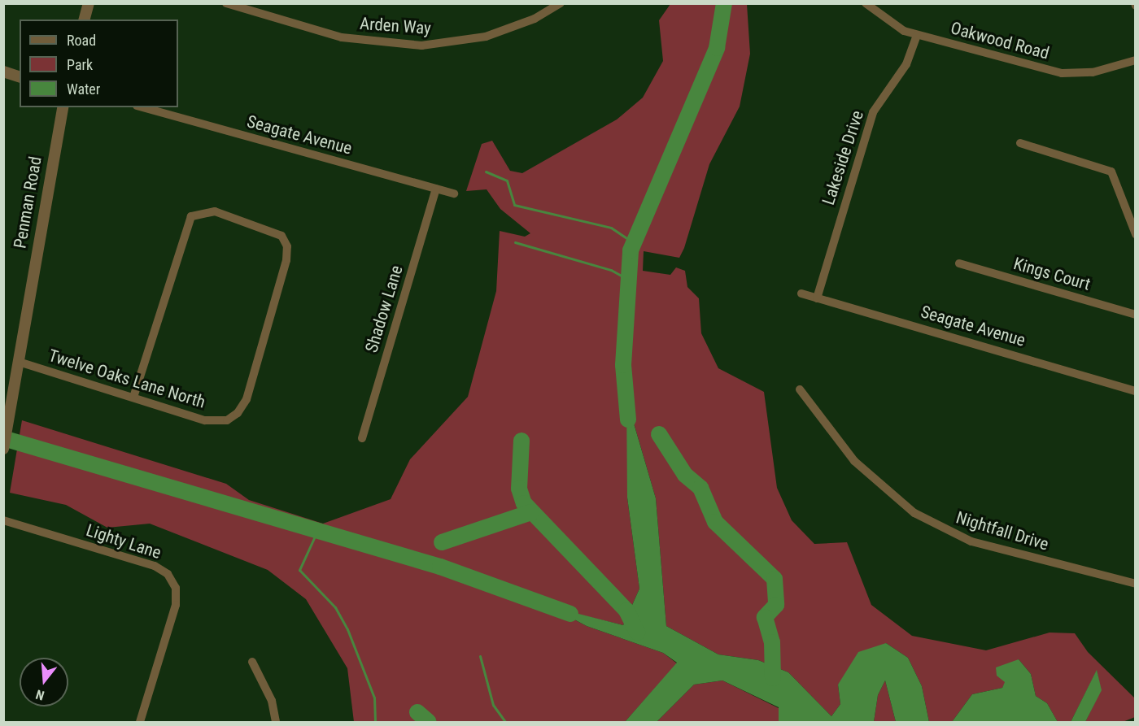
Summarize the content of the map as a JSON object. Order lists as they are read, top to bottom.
{
  "streets": {
    "street": [
      "Arden Way",
      "Oakwood Road",
      "Seagate Avenue",
      "Lakeside Drive",
      "Penman Road",
      "Kings Court",
      "Shadow Lane",
      "Twelve Oaks Lane North",
      "Nightfall Drive",
      "Lighty Lane"
    ]
  },
  "crossings": [
    ["Oakwood Road", "Lakeside Drive"],
    ["Seagate Avenue", "Lakeside Drive"],
    ["Seagate Avenue", "Shadow Lane"],
    ["Penman Road", "Twelve Oaks Lane North"]
  ],
  "legend": ["Road", "Park", "Water"],
  "north": "bottom"
}
